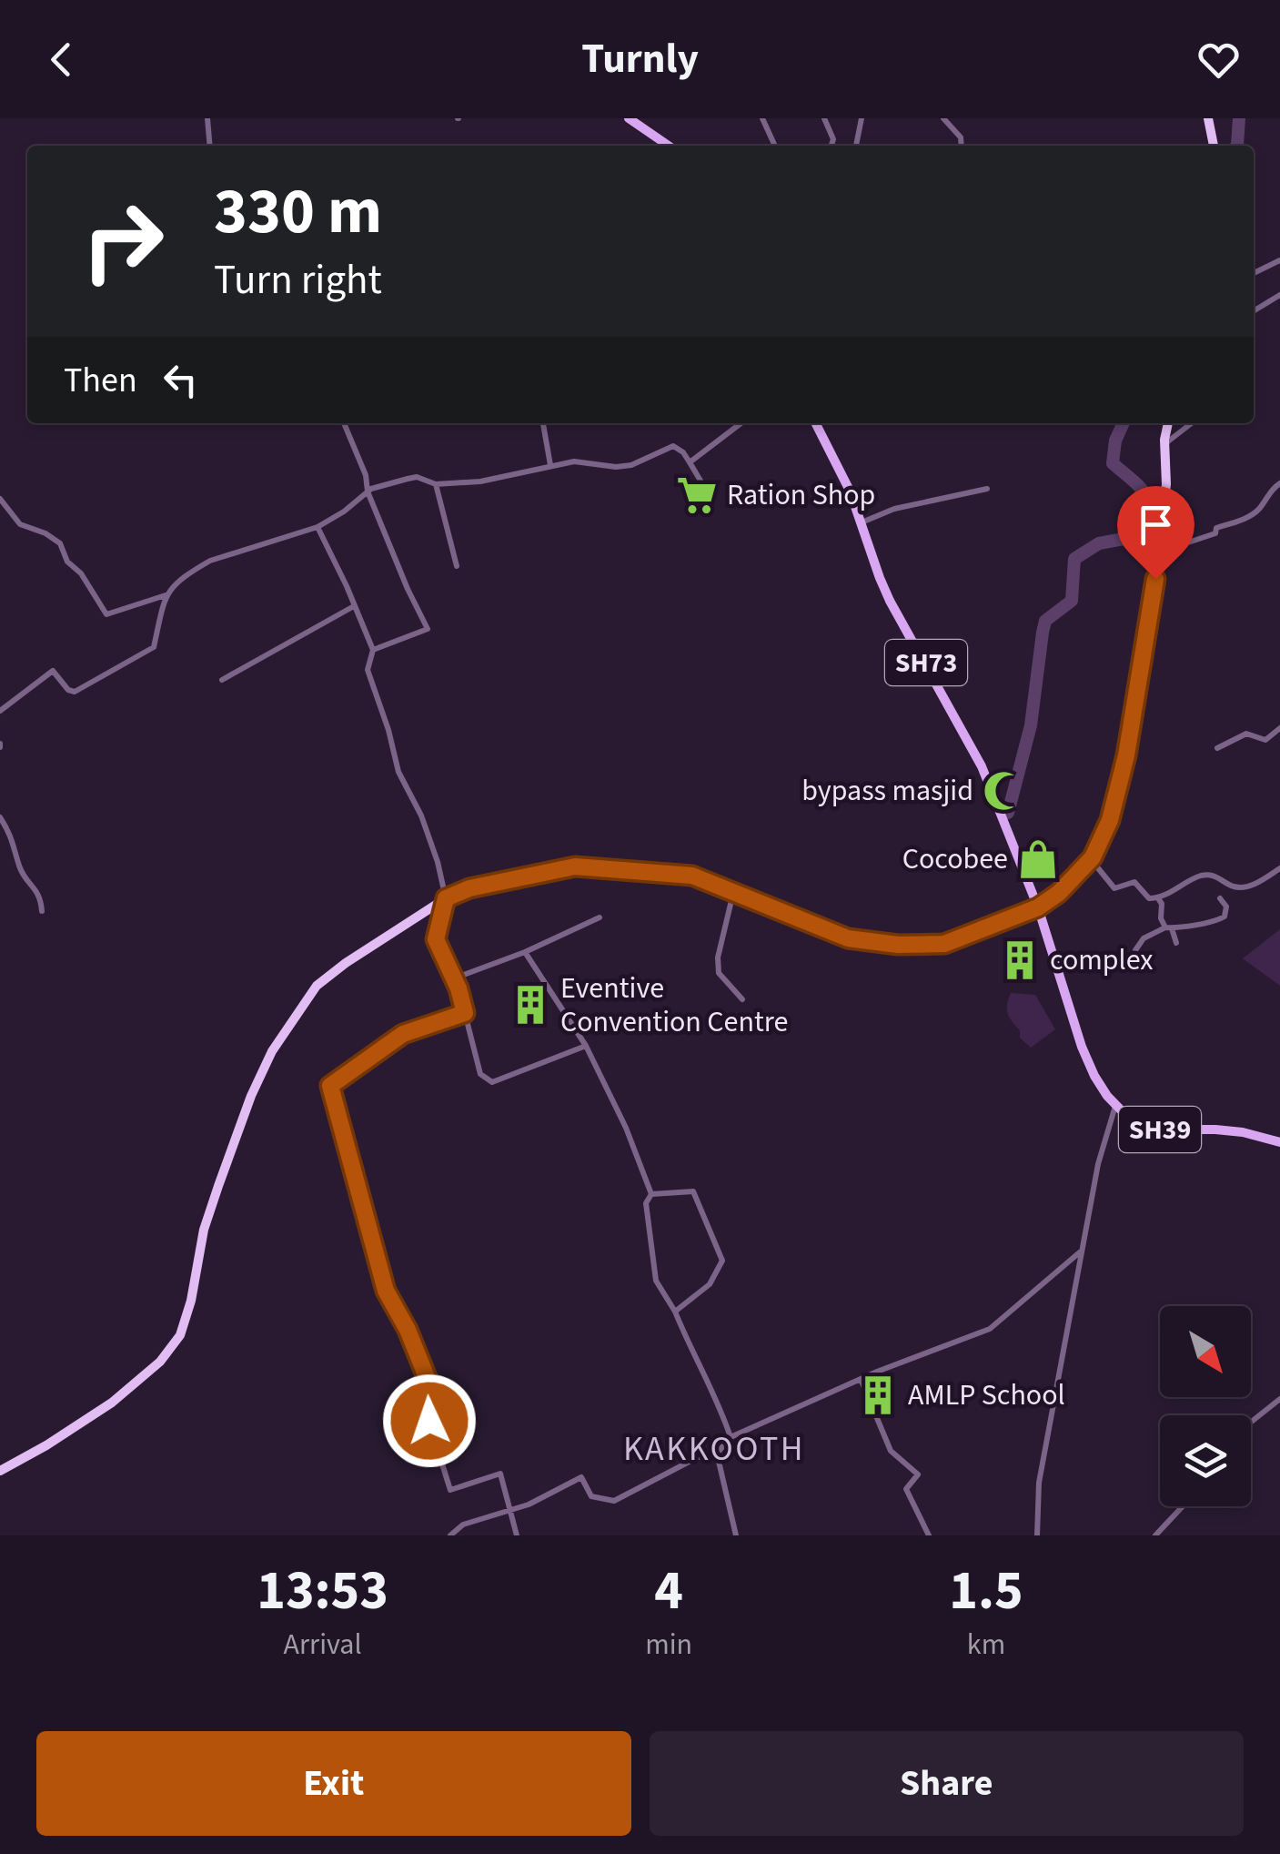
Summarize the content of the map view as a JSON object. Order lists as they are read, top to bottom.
{
  "streets": {
    "main road": ["SH73", "SH39"]
  },
  "crossings": [
    ["SH73", "SH39"]
  ],
  "districts": ["KAKKOOTH"],
  "places": {
    "supermarket": ["Ration Shop"],
    "mosque": ["bypass masjid"],
    "shop": ["Cocobee"],
    "building": ["complex", "Eventive Convention Centre", "AMLP School"]
  },
  "north": "bottom right",
  "page": {
    "header": "Turnly",
    "turn": ["330 m", "Turn right"],
    "then": "Then",
    "eta": [
      "13:53",
      "Arrival",
      "4",
      "min",
      "1.5",
      "km"
    ],
    "buttons": ["Exit", "Share"]
  }
}
